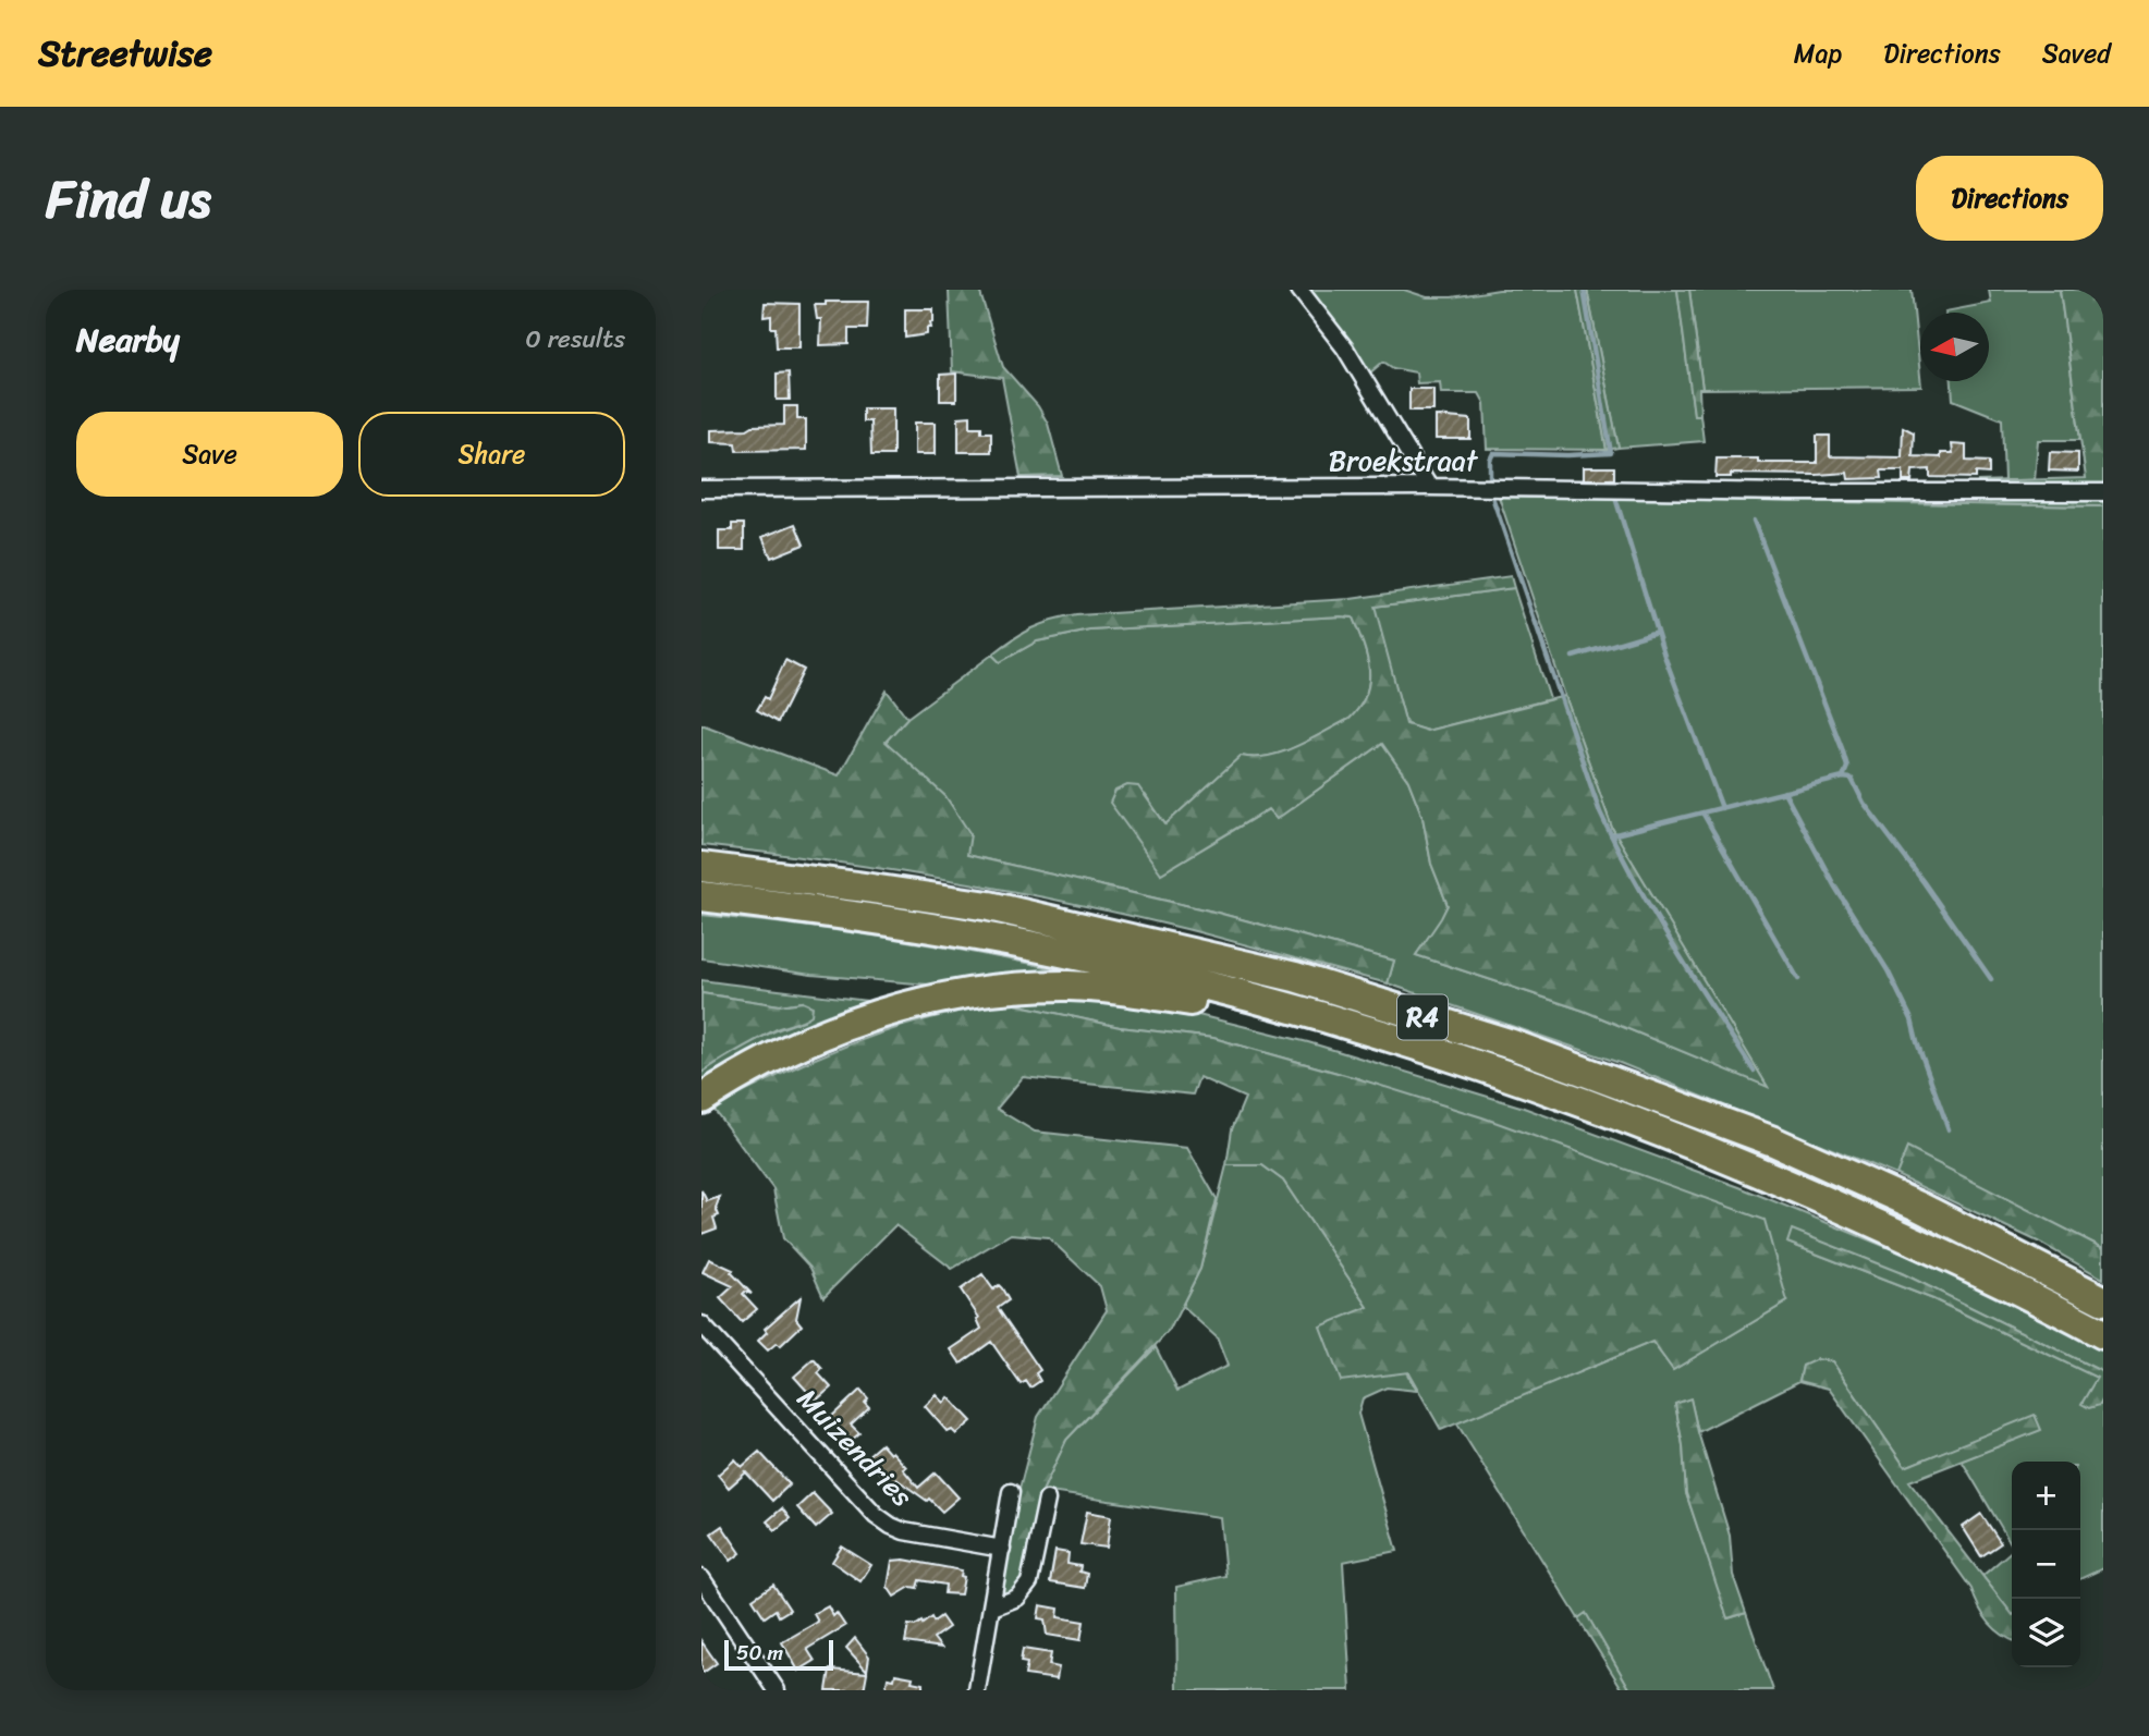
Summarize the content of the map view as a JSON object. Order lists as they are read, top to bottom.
{
  "streets": {
    "highway": ["R4"],
    "street": ["Broekstraat", "Muizendries"]
  },
  "scale_bar": "50 m",
  "north": "left",
  "page": {
    "header": "Streetwise",
    "nav": ["Map", "Directions", "Saved"],
    "title": "Find us",
    "buttons": [
      "Directions",
      ["Save", "Share"]
    ],
    "heading": ["Nearby", "0 results"],
    "map_buttons": ["+", "−"],
    "scale": "50 m"
  }
}
